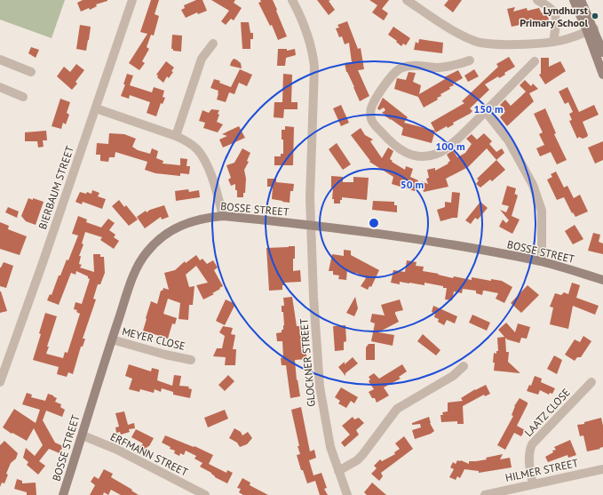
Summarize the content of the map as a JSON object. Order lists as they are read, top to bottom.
{
  "streets": {
    "street": [
      "BIERBAUM STREET",
      "BOSSE STREET",
      "MEYER CLOSE",
      "GLOCKNER STREET",
      "LAATZ CLOSE",
      "ERFMANN STREET",
      "HILMER STREET"
    ]
  },
  "crossings": [
    ["BOSSE STREET", "MEYER CLOSE"],
    ["BOSSE STREET", "GLOCKNER STREET"],
    ["BOSSE STREET", "ERFMANN STREET"],
    ["LAATZ CLOSE", "HILMER STREET"]
  ],
  "places": ["Lyndhurst Primary School"],
  "rings": ["150 m", "100 m", "50 m"]
}
